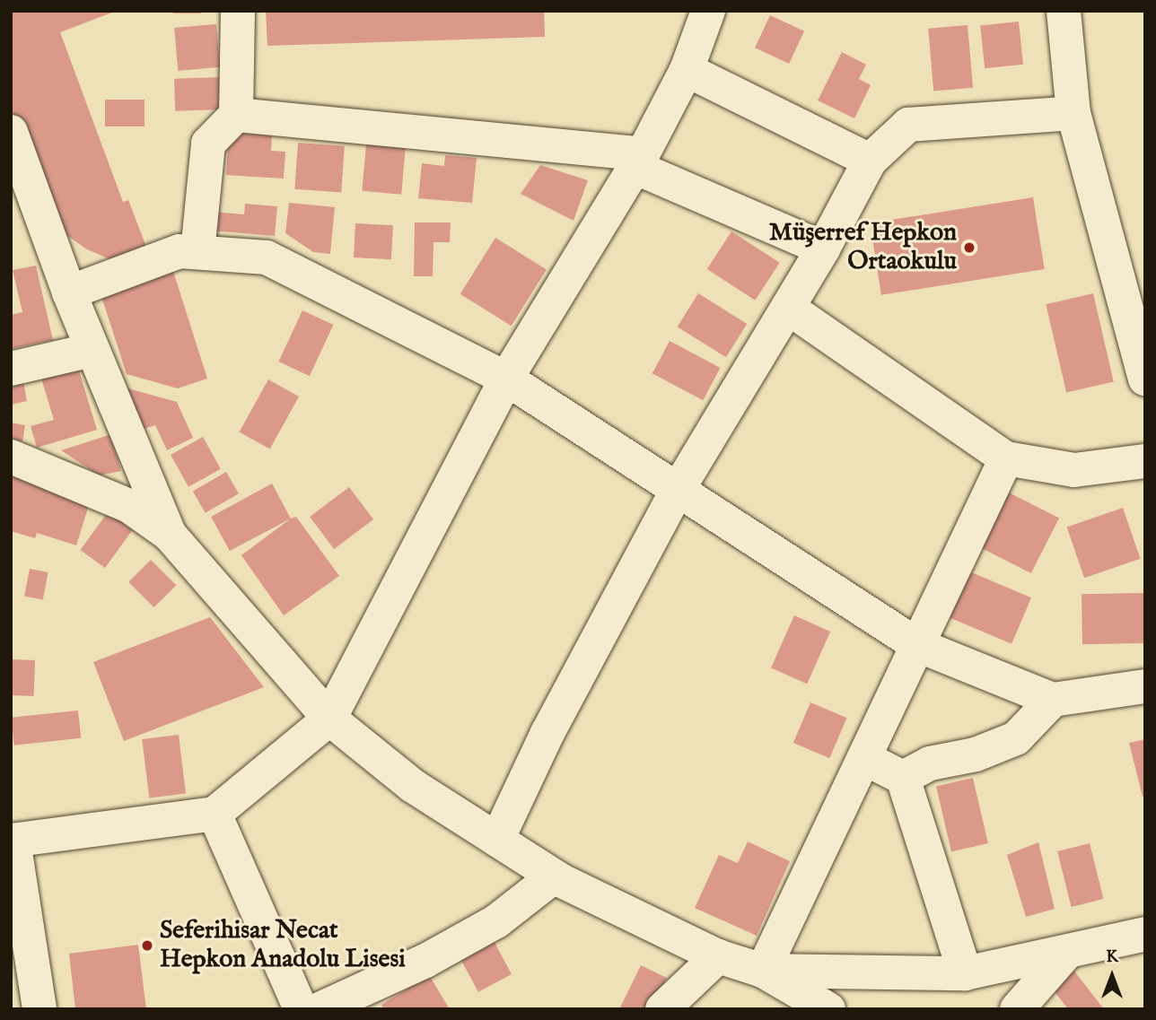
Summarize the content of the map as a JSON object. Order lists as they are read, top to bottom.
{
  "places": ["Müşerref Hepkon Ortaokulu", "Seferihisar Necat Hepkon Anadolu Lisesi"],
  "north": "top"
}
